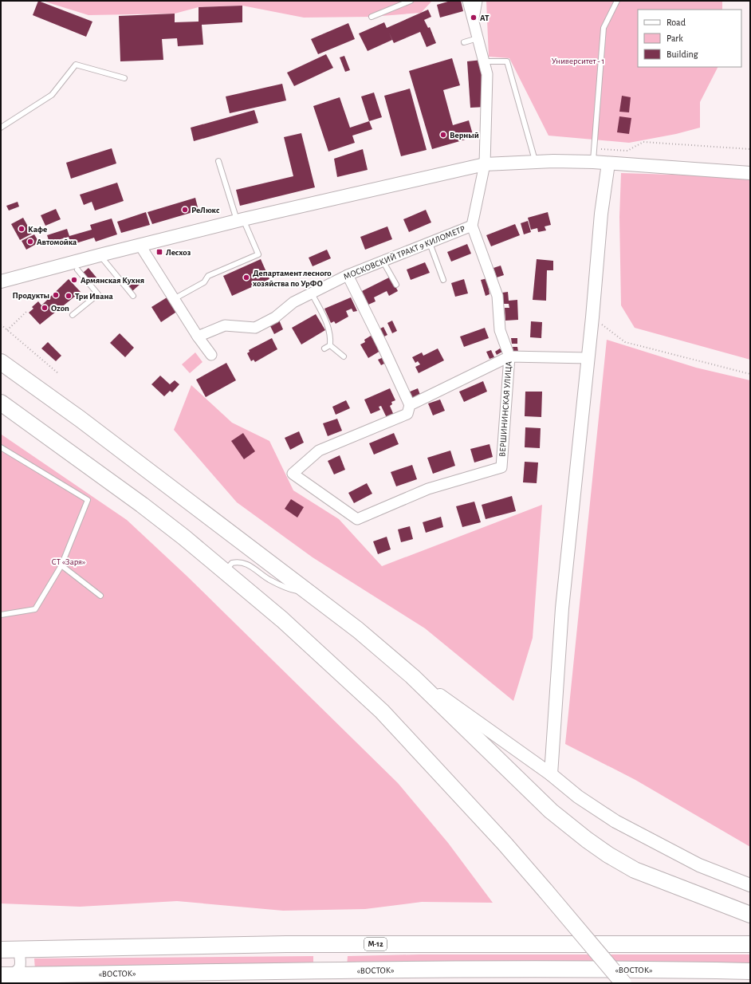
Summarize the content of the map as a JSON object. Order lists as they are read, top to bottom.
{
  "streets": {
    "main road": ["М-12", "«ВОСТОК»"],
    "street": ["МОСКОВСКИЙ ТРАКТ 9 КИЛОМЕТР", "ВЕРШИНИНСКАЯ УЛИЦА"]
  },
  "crossings": [
    ["МОСКОВСКИЙ ТРАКТ 9 КИЛОМЕТР", "ВЕРШИНИНСКАЯ УЛИЦА"]
  ],
  "parks": ["Университет - 1", "СТ «Заря»"],
  "places": {
    "other": [
      "AT",
      "Верный",
      "РеЛюкс",
      "Кафе",
      "Автомойка",
      "Департамент лесного хозяйства по УрФО",
      "Армянская Кухня",
      "Продукты",
      "Три Ивана",
      "Ozon"
    ],
    "transit": ["Лесхоз"]
  },
  "legend": ["Road", "Park", "Building"]
}
